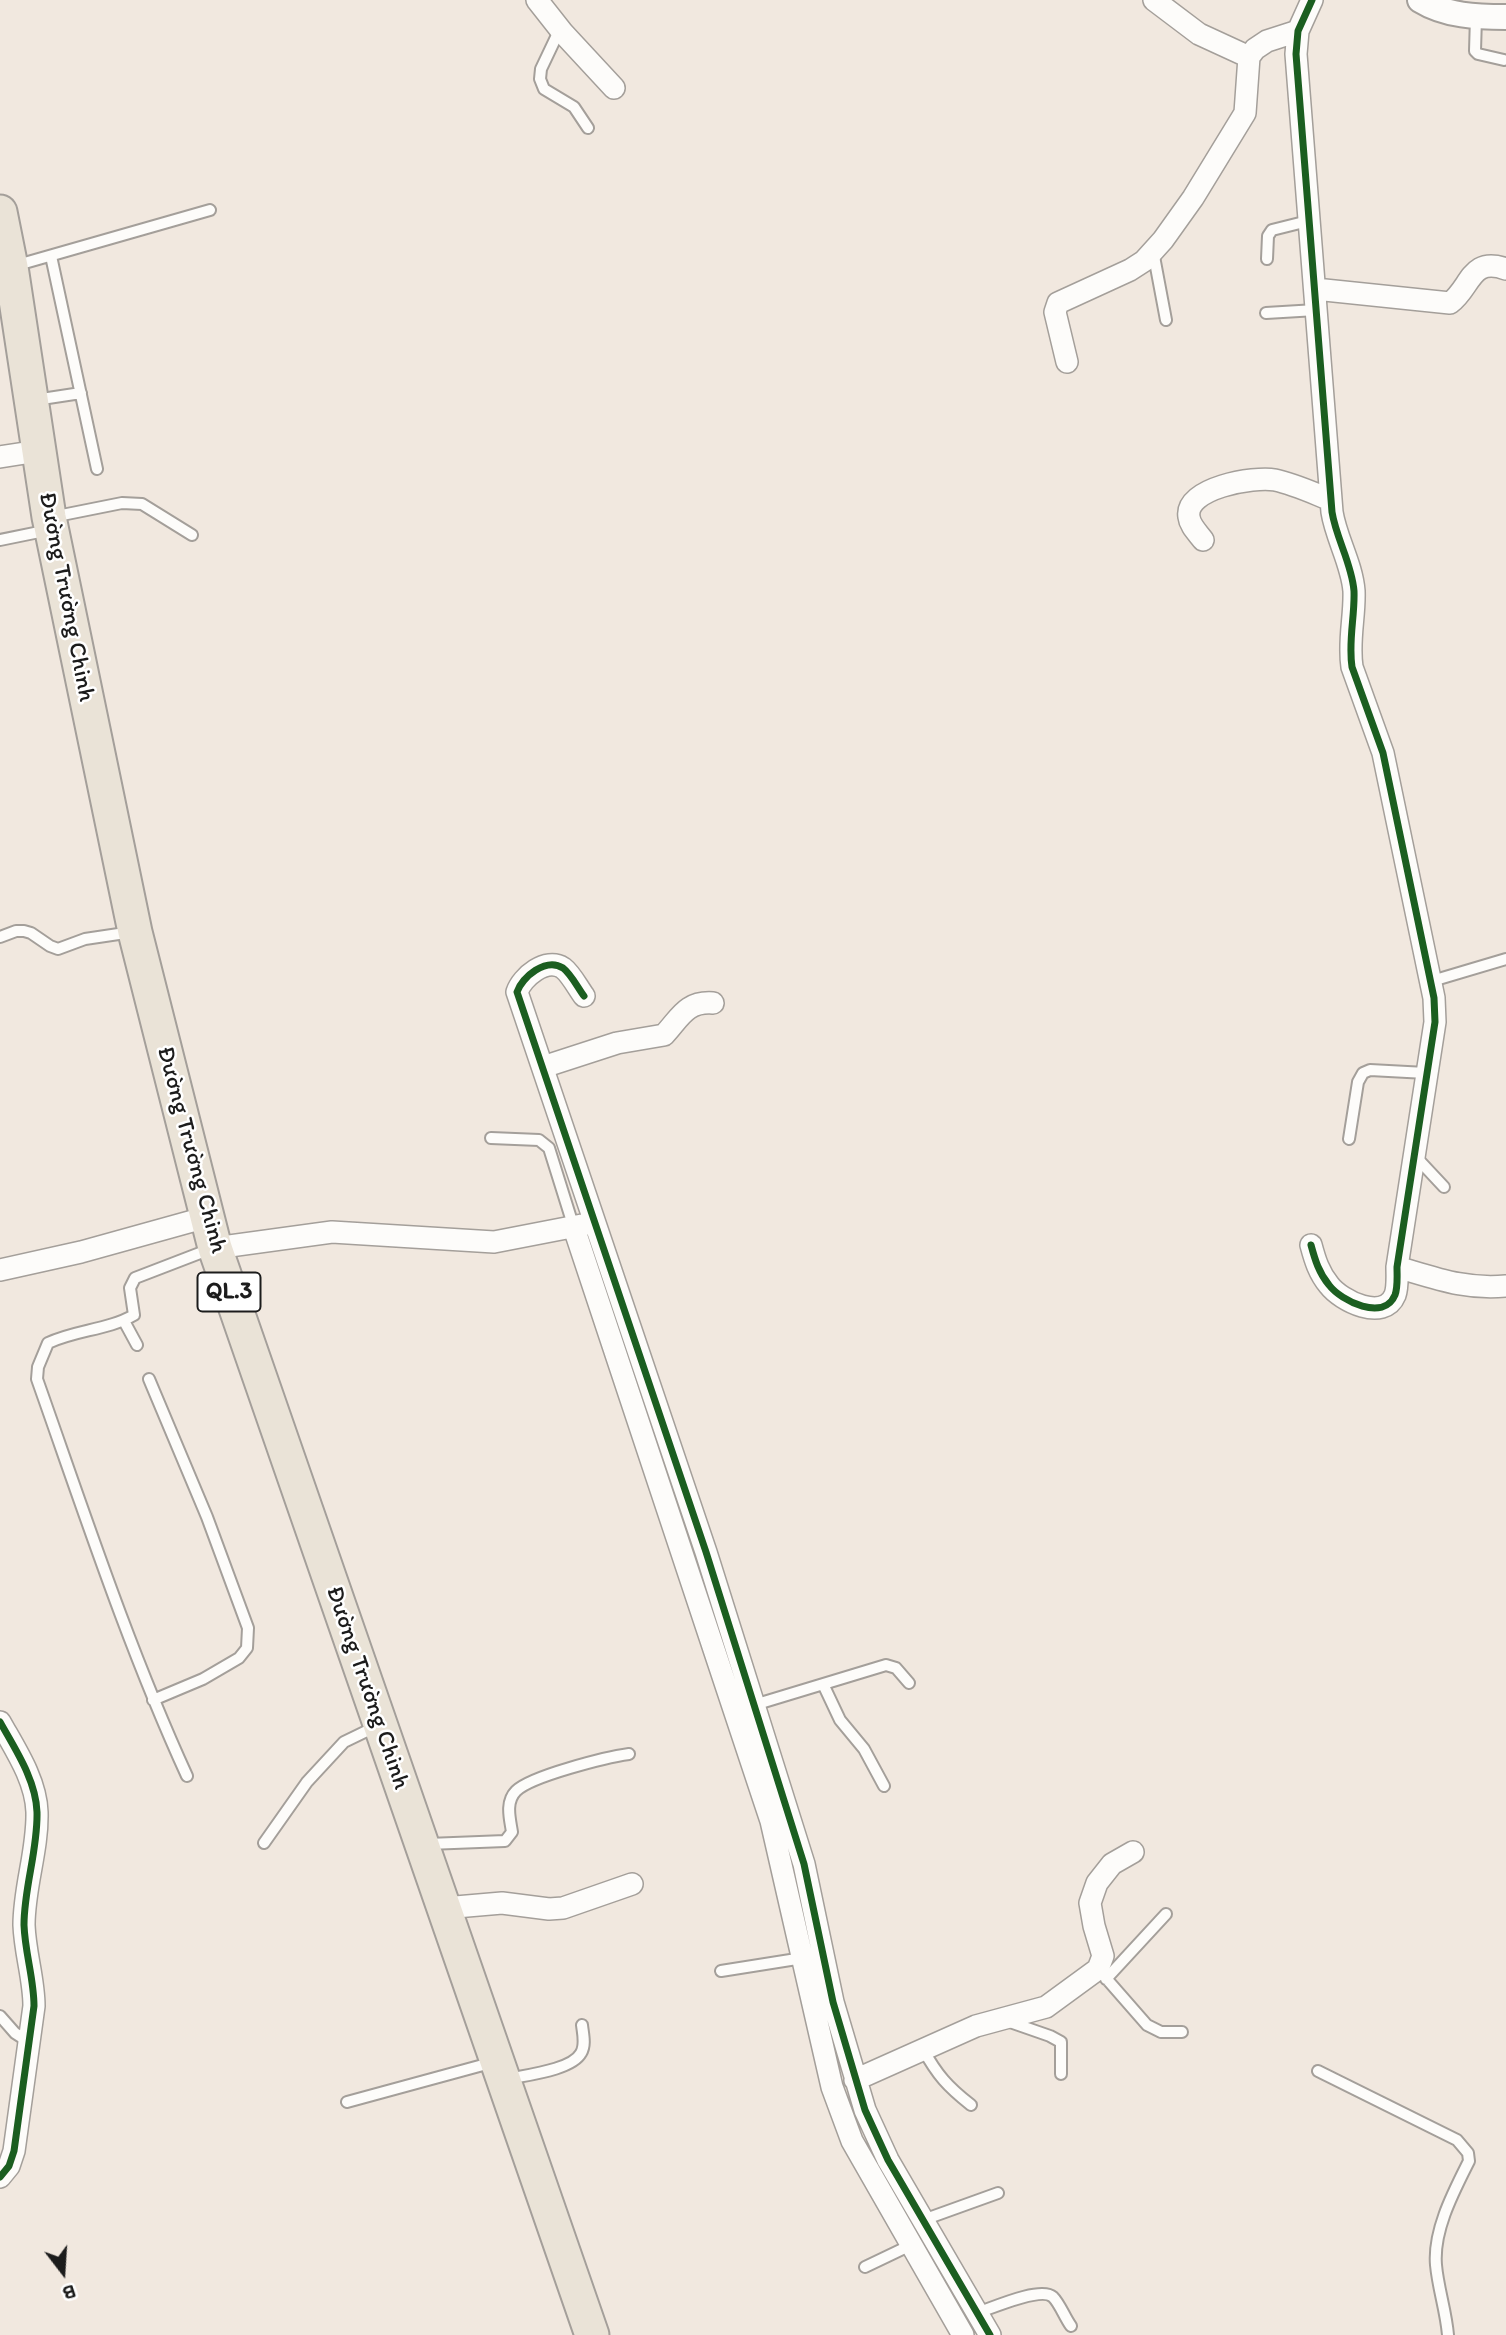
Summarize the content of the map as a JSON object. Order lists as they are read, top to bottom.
{
  "streets": {
    "highway": ["Đường Trường Chinh", "QL.3"]
  },
  "north": "bottom"
}
